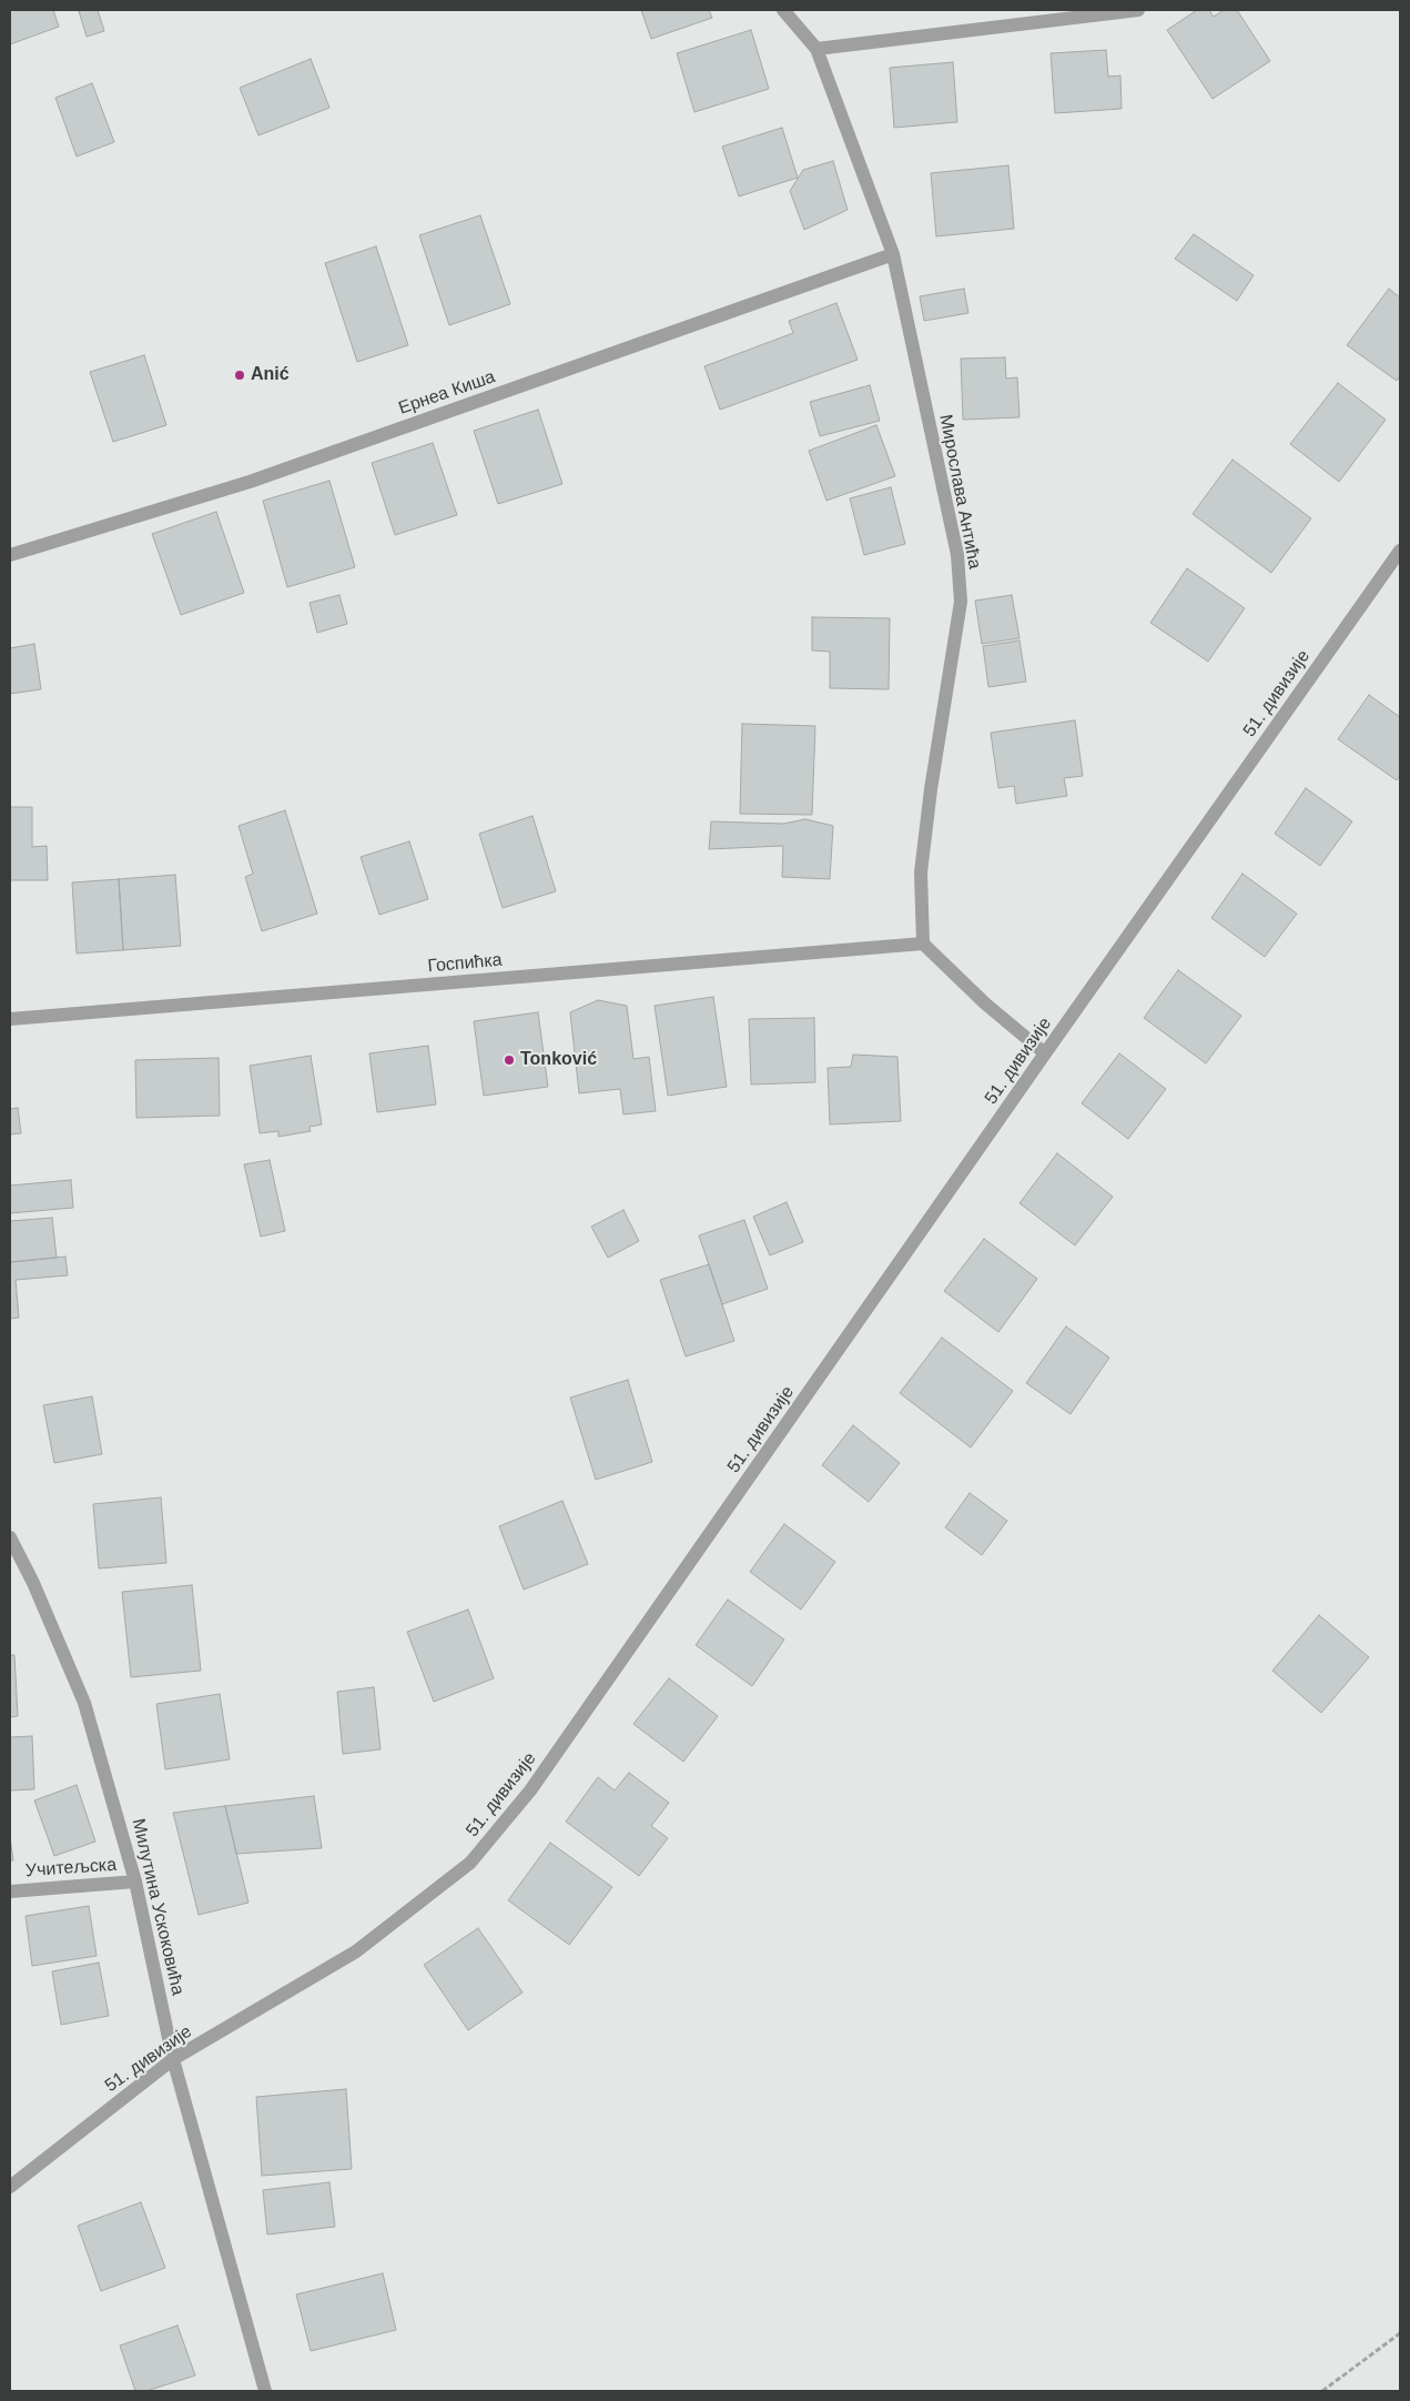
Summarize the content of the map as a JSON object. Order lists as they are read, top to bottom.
{
  "streets": {
    "street": [
      "Ернеа Киша",
      "Мирослава Антића",
      "51. дивизије",
      "Госпићка",
      "Учитељска",
      "Милутина Ускоковића"
    ]
  },
  "crossings": [
    ["Ернеа Киша", "Мирослава Антића"],
    ["Мирослава Антића", "Госпићка"],
    ["51. дивизије", "Милутина Ускоковића"],
    ["Учитељска", "Милутина Ускоковића"]
  ],
  "places": ["Anić", "Tonković"]
}
